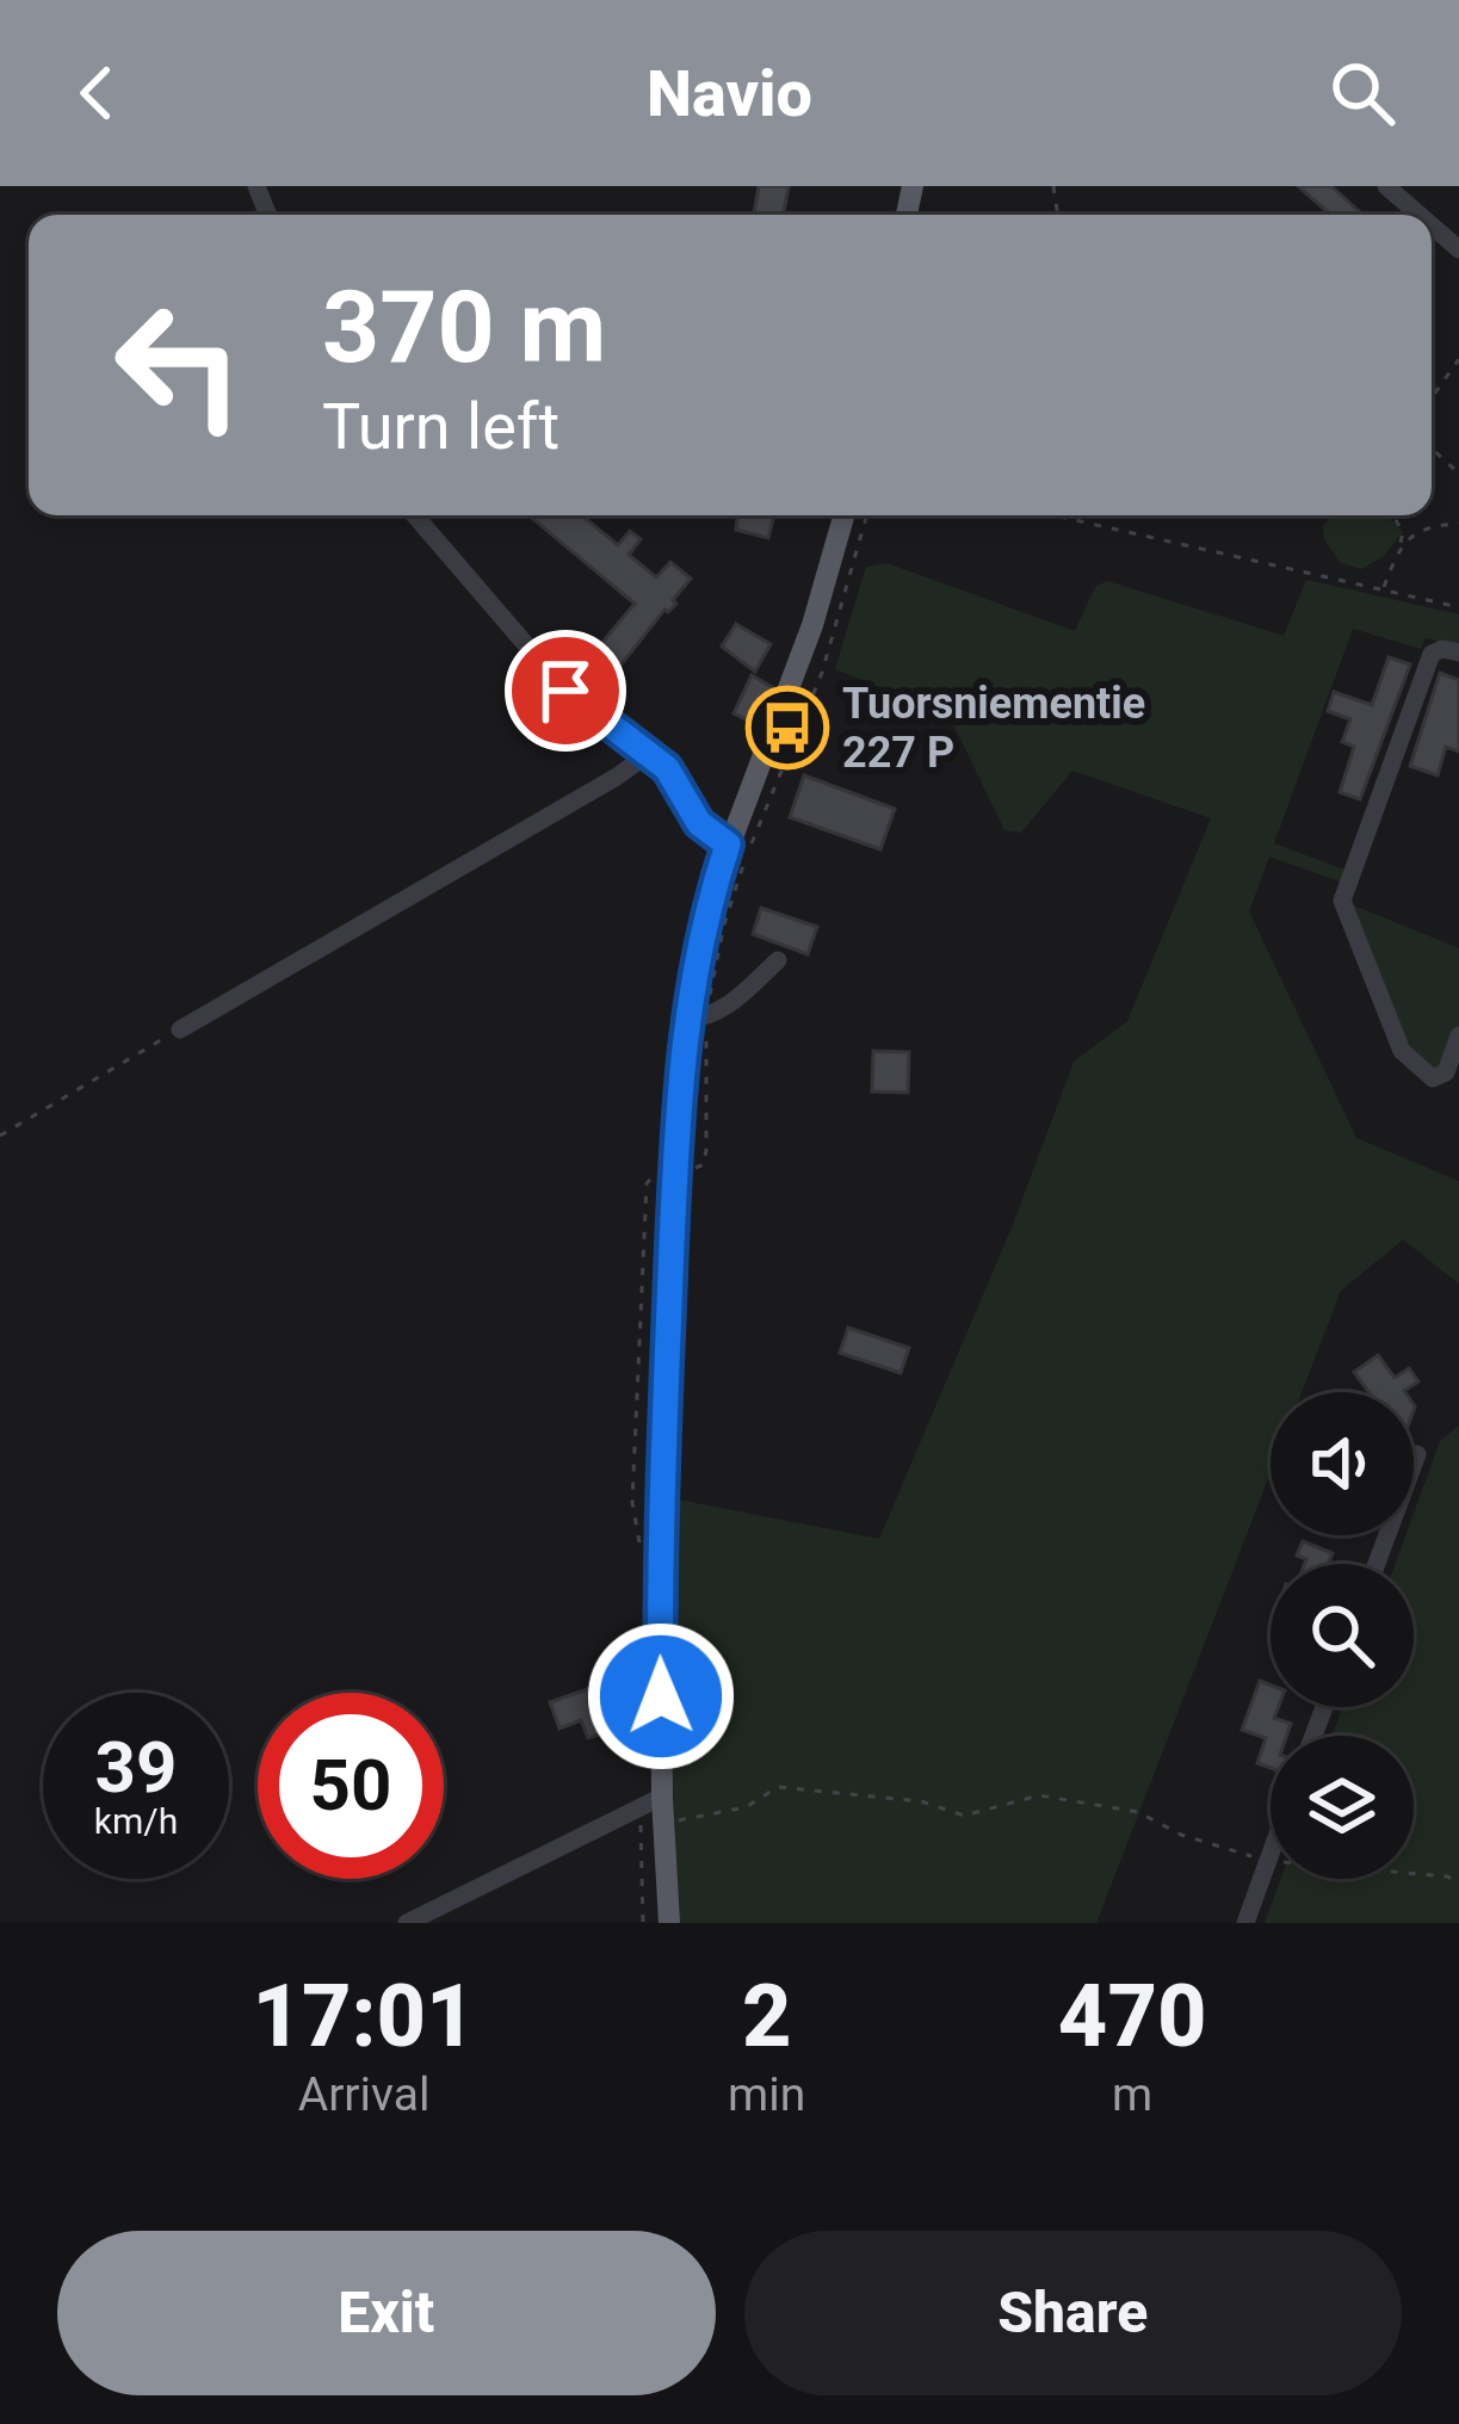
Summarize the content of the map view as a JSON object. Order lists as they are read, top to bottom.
{
  "places": {
    "bus stop": ["Tuorsniementie 227 P"]
  },
  "page": {
    "header": "Navio",
    "turn": ["370 m", "Turn left"],
    "speed": "39 km/h",
    "limit": "50",
    "eta": [
      "17:01",
      "Arrival",
      "2",
      "min",
      "470",
      "m"
    ],
    "buttons": ["Exit", "Share"]
  }
}
